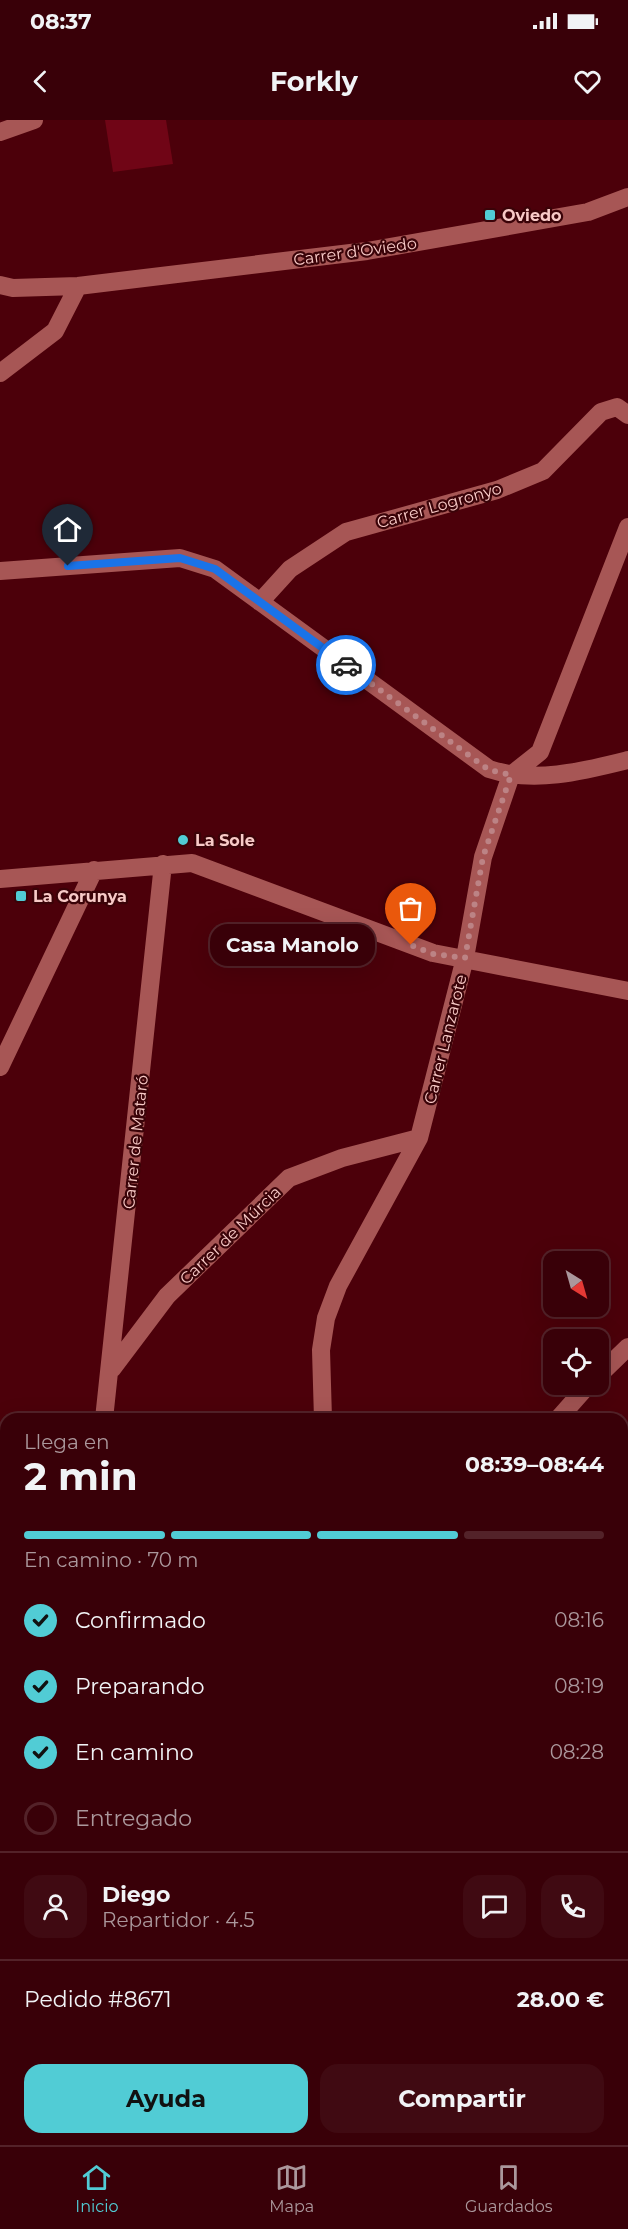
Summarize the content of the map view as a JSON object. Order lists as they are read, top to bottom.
{
  "streets": {
    "street": [
      "Carrer d'Oviedo",
      "Carrer Logronyo",
      "Carrer Lanzarote",
      "Carrer de Mataró",
      "Carrer de Múrcia"
    ]
  },
  "crossings": [
    ["Carrer Lanzarote", "Carrer de Múrcia"],
    ["Carrer de Mataró", "Carrer de Múrcia"]
  ],
  "places": {
    "transit": ["Oviedo", "La Corunya"],
    "other": ["La Sole", "Casa Manolo"]
  },
  "north": "bottom right",
  "page": {
    "status": "08:37",
    "header": "Forkly",
    "bubble": "Casa Manolo",
    "heading": ["2 min", "Llega en", "08:39–08:44"],
    "panel": [
      "Diego",
      "Repartidor · 4.5",
      "Pedido #8671",
      "28.00 €"
    ],
    "bar": "En camino · 70 m",
    "list": [
      ["Confirmado", "08:16"],
      ["Preparando", "08:19"],
      ["En camino", "08:28"],
      "Entregado"
    ],
    "buttons": ["Ayuda", "Compartir"],
    "tabs": ["Inicio", "Mapa", "Guardados"]
  }
}
